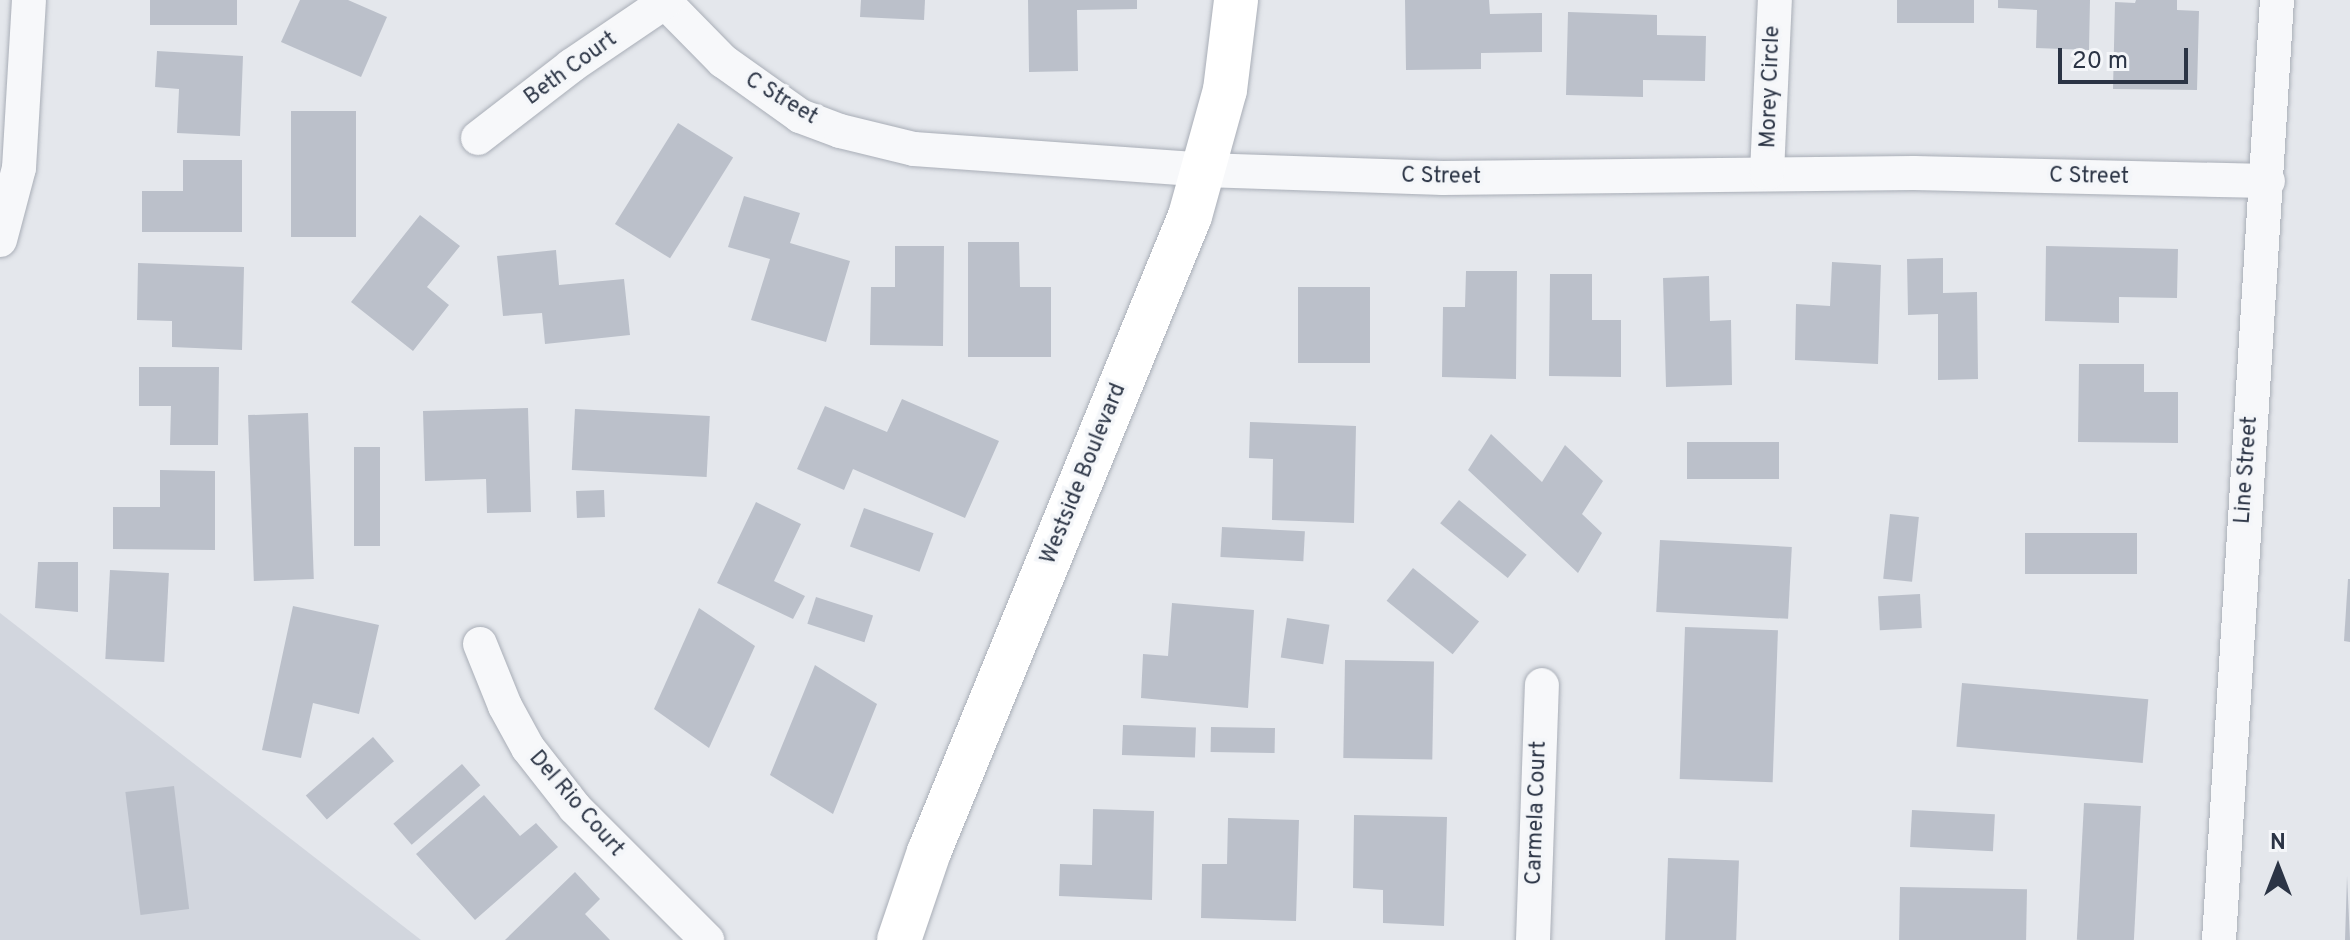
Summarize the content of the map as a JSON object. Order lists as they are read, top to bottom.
{
  "streets": {
    "street": [
      "Beth Court",
      "Morey Circle",
      "C Street",
      "Line Street",
      "Westside Boulevard",
      "Del Rio Court",
      "Carmela Court"
    ]
  },
  "crossings": [
    ["Beth Court", "C Street"],
    ["Morey Circle", "C Street"],
    ["C Street", "Line Street"],
    ["C Street", "Westside Boulevard"]
  ],
  "scale_bar": "20 m",
  "north": "top"
}
